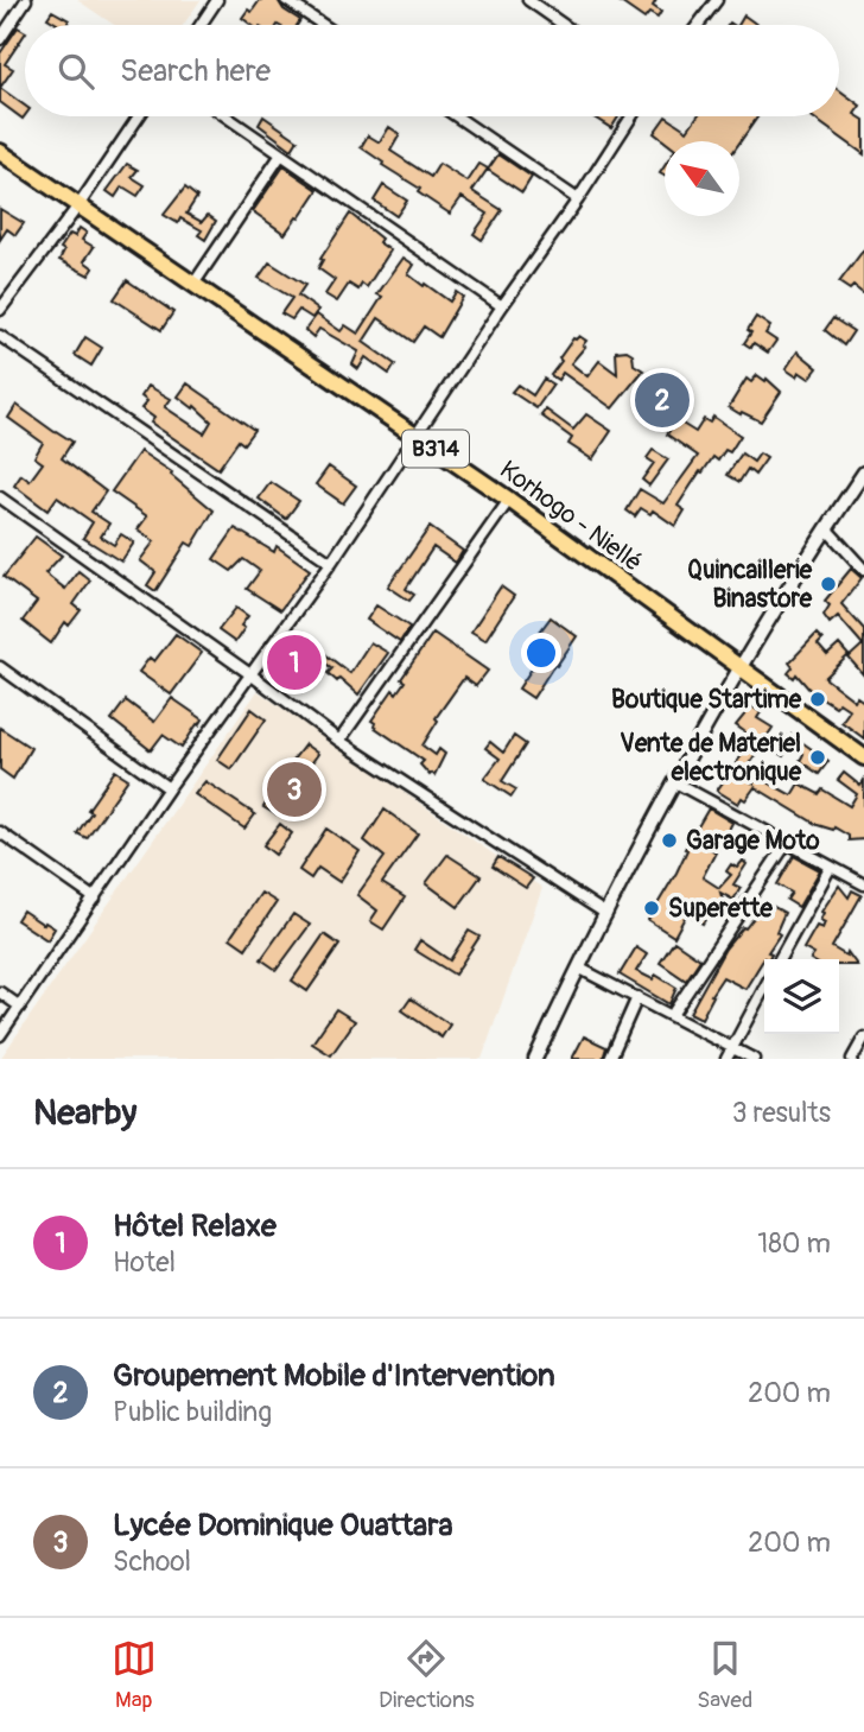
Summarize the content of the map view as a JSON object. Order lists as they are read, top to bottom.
{
  "streets": {
    "main road": ["B314", "Korhogo - Niellé"]
  },
  "places": [
    "Quincaillerie Binastore",
    "Boutique Startime",
    "Vente de Materiel electronique",
    "Garage Moto",
    "Superette"
  ],
  "north": "top left",
  "page": {
    "search": "Search here",
    "pins": ["2", "1", "3"],
    "heading": ["Nearby", "3 results"],
    "list": [
      {
        "mark": "1",
        "name": "Hôtel Relaxe",
        "note": "Hotel",
        "value": "180 m"
      },
      {
        "mark": "2",
        "name": "Groupement Mobile d'Intervention",
        "note": "Public building",
        "value": "200 m"
      },
      {
        "mark": "3",
        "name": "Lycée Dominique Ouattara",
        "note": "School",
        "value": "200 m"
      }
    ],
    "nav": ["Map", "Directions", "Saved"]
  }
}
